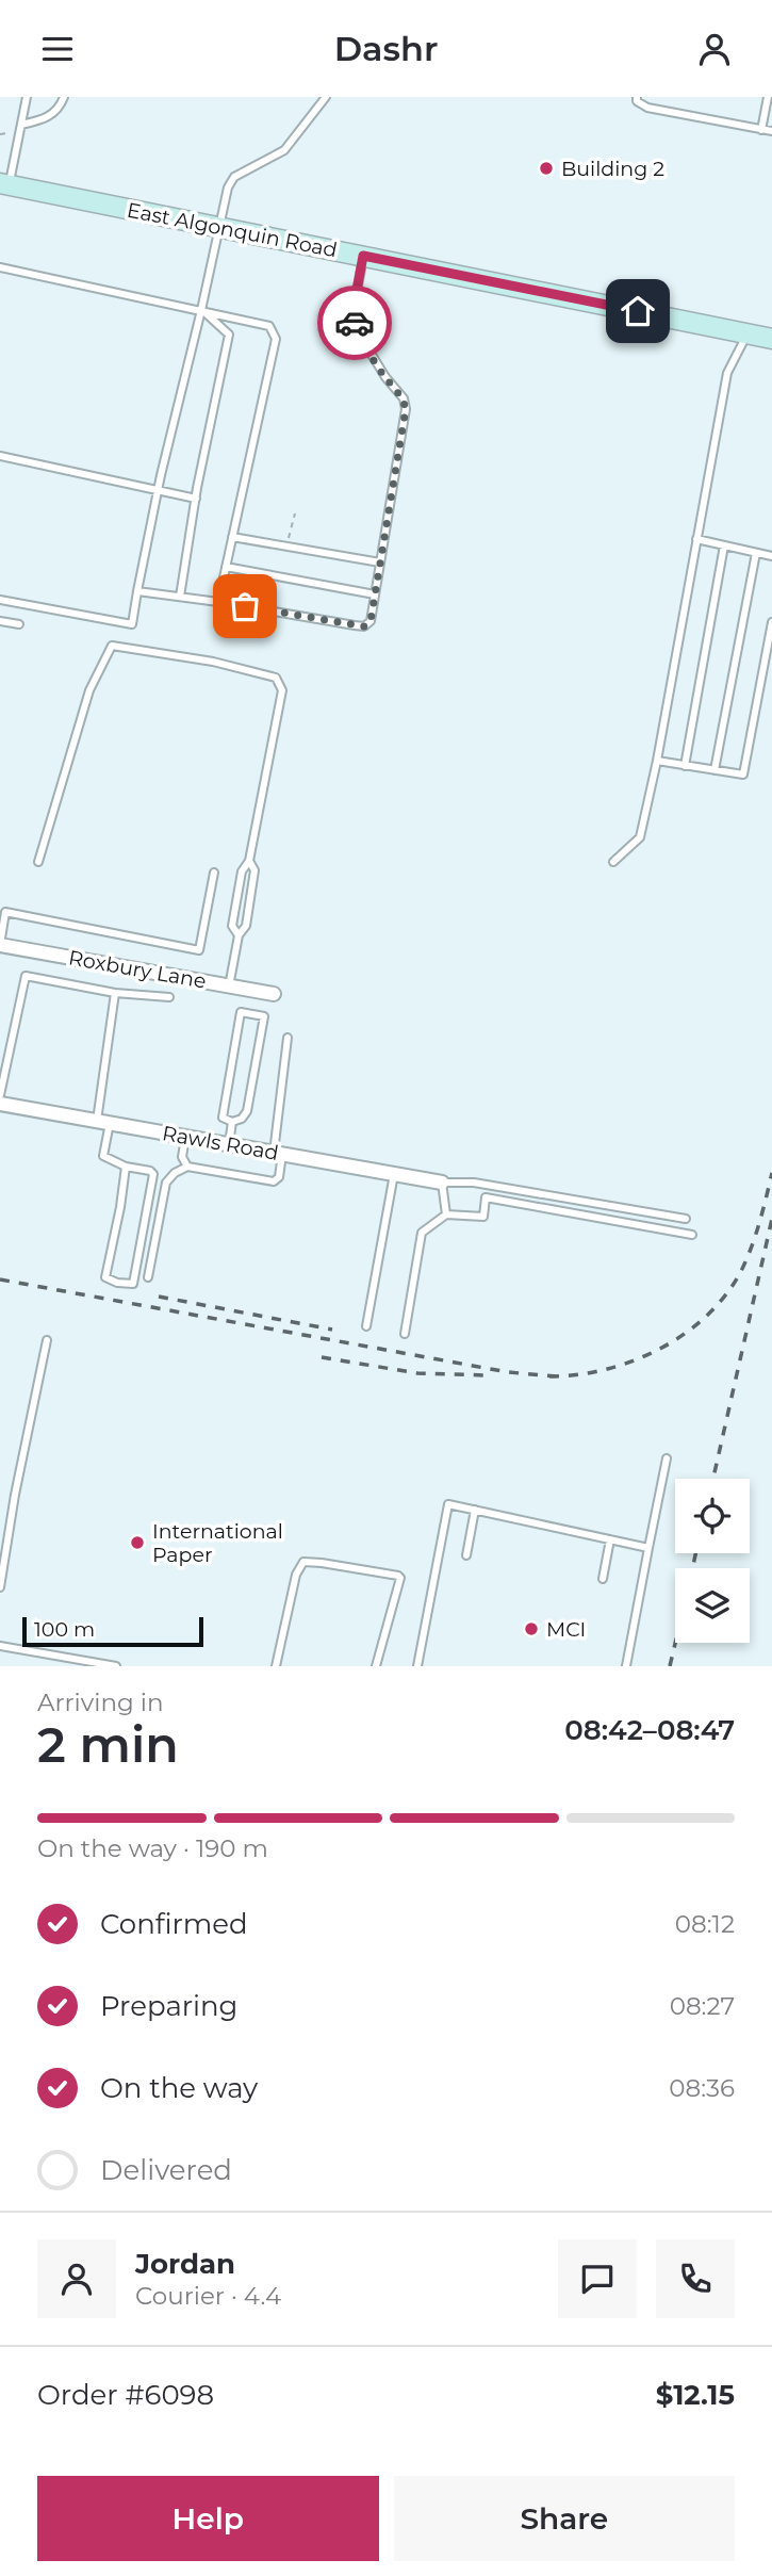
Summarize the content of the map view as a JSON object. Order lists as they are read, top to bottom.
{
  "streets": {
    "main road": ["East Algonquin Road"],
    "street": ["Roxbury Lane", "Rawls Road"]
  },
  "places": ["Building 2", "International Paper", "MCI"],
  "scale_bar": "100 m",
  "page": {
    "header": "Dashr",
    "scale": "100 m",
    "heading": ["2 min", "Arriving in", "08:42–08:47"],
    "panel": [
      "Jordan",
      "Courier · 4.4",
      "Order #6098",
      "$12.15"
    ],
    "bar": "On the way · 190 m",
    "list": [
      ["Confirmed", "08:12"],
      ["Preparing", "08:27"],
      ["On the way", "08:36"],
      "Delivered"
    ],
    "buttons": ["Help", "Share"]
  }
}
